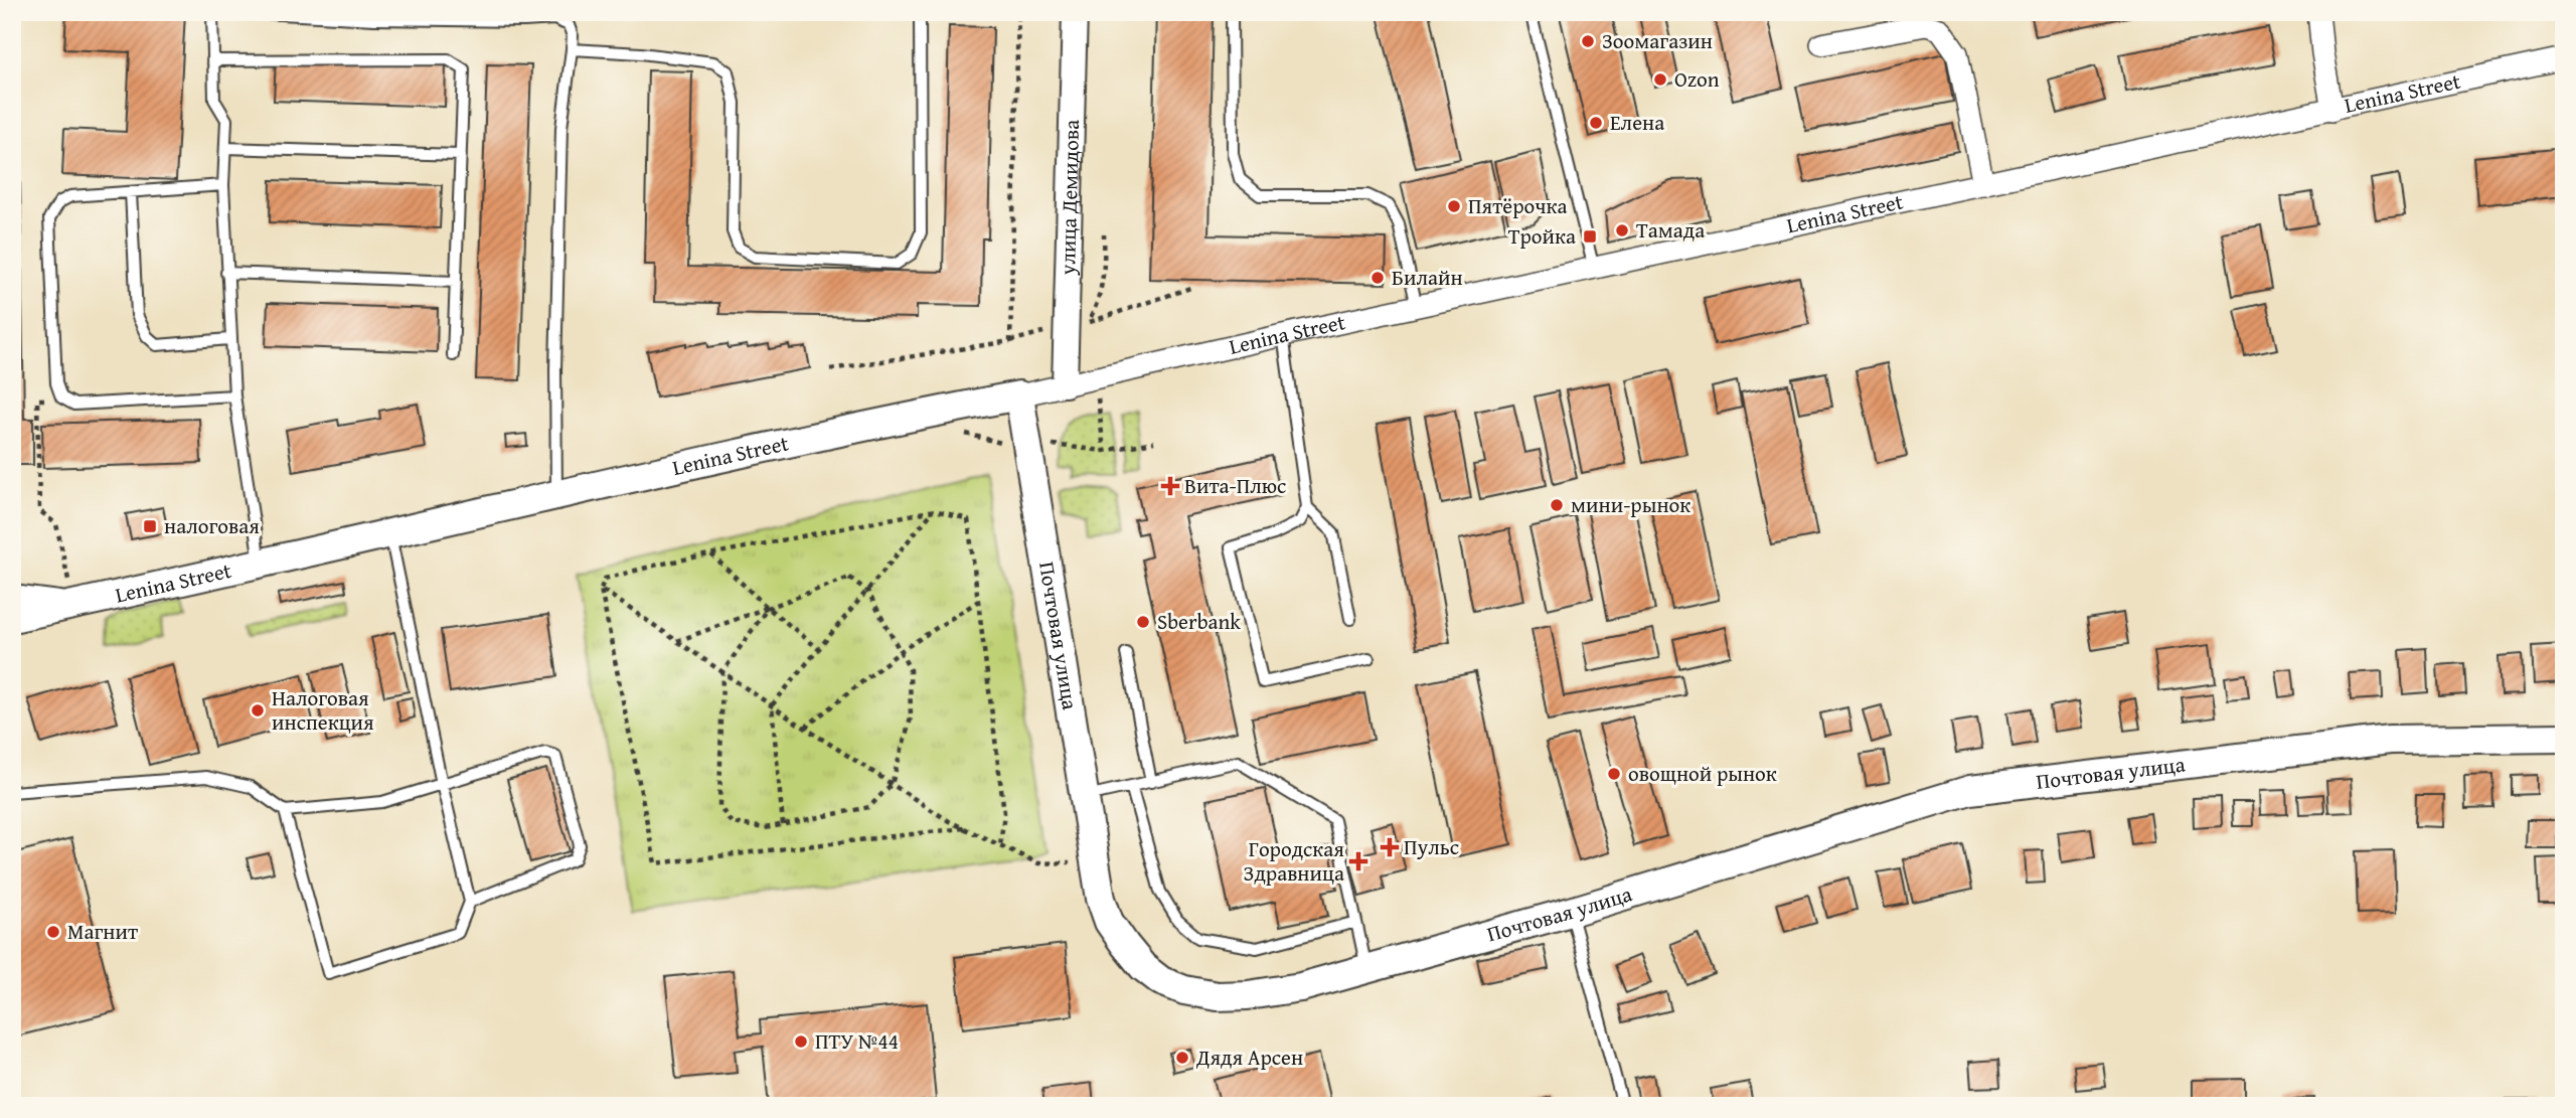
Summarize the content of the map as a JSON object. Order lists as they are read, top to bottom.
{
  "streets": {
    "main road": ["Lenina Street", "Почтовая улица"],
    "street": ["улица Демидова"]
  },
  "crossings": [
    ["Lenina Street", "улица Демидова"],
    ["Lenina Street", "Почтовая улица"]
  ],
  "places": {
    "other": [
      "Зоомагазин",
      "Ozon",
      "Елена",
      "Пятёрочка",
      "Тамада",
      "Билайн",
      "мини-рынок",
      "Sberbank",
      "Налоговая инспекция",
      "овощной рынок",
      "Магнит",
      "ПТУ №44",
      "Дядя Арсен"
    ],
    "transit": ["Тройка", "налоговая"],
    "health": ["Вита-Плюс", "Пульс", "Городская Здравница"]
  }
}
